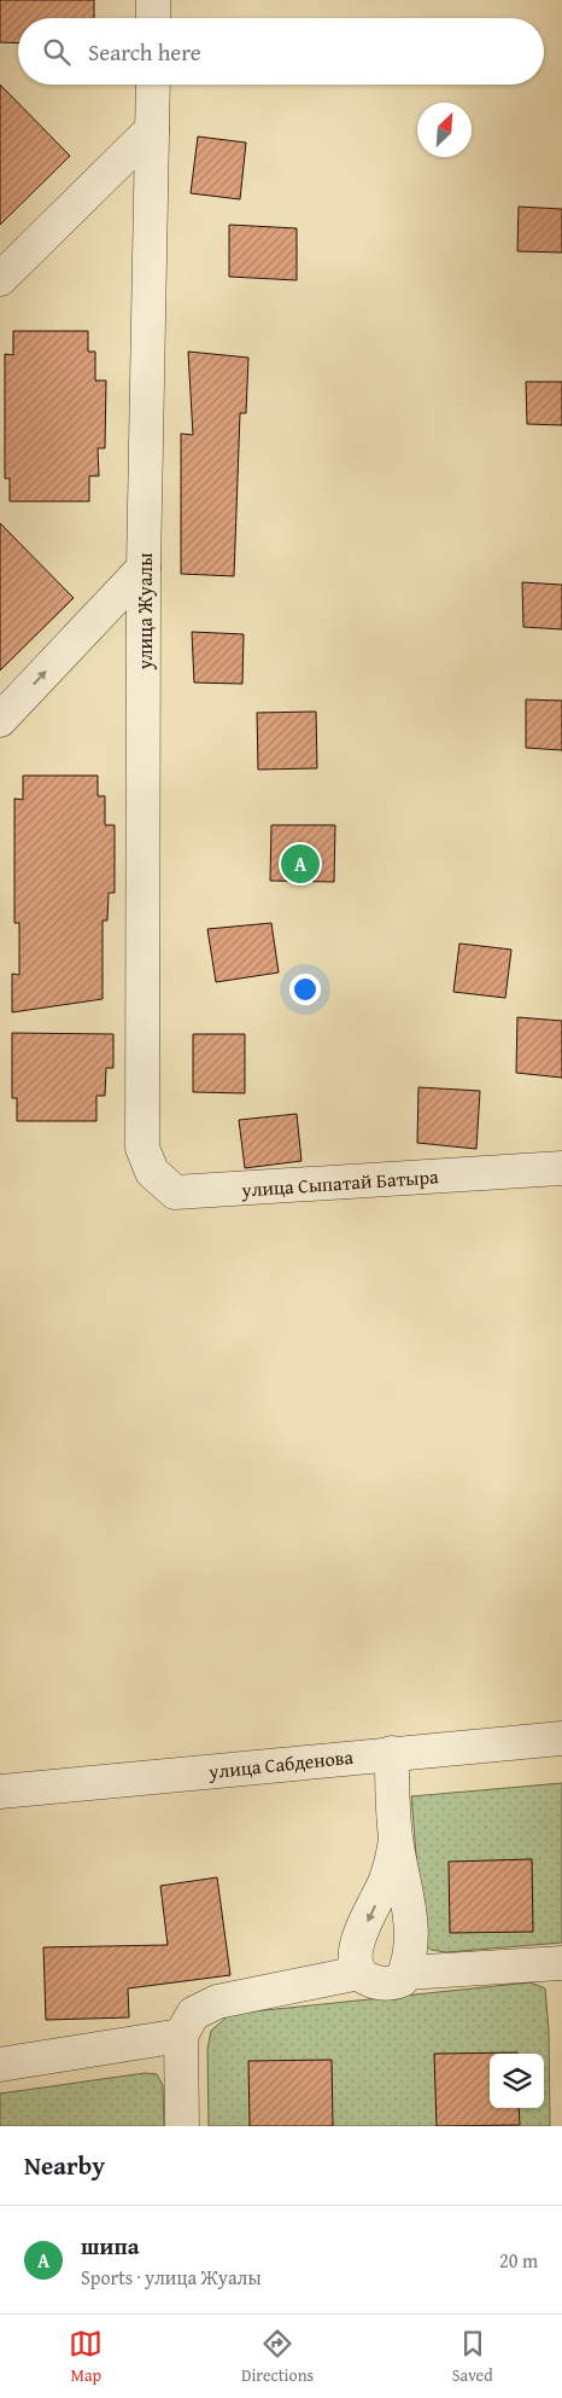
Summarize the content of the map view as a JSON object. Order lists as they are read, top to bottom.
{
  "streets": {
    "street": ["улица Жуалы", "улица Сыпатай Батыра", "улица Сабденова"]
  },
  "crossings": [
    ["улица Жуалы", "улица Сыпатай Батыра"]
  ],
  "north": "top right",
  "page": {
    "search": "Search here",
    "pins": "A",
    "heading": "Nearby",
    "list": [
      {
        "mark": "A",
        "name": "шипа",
        "note": "Sports · улица Жуалы",
        "value": "20 m"
      }
    ],
    "nav": ["Map", "Directions", "Saved"]
  }
}
